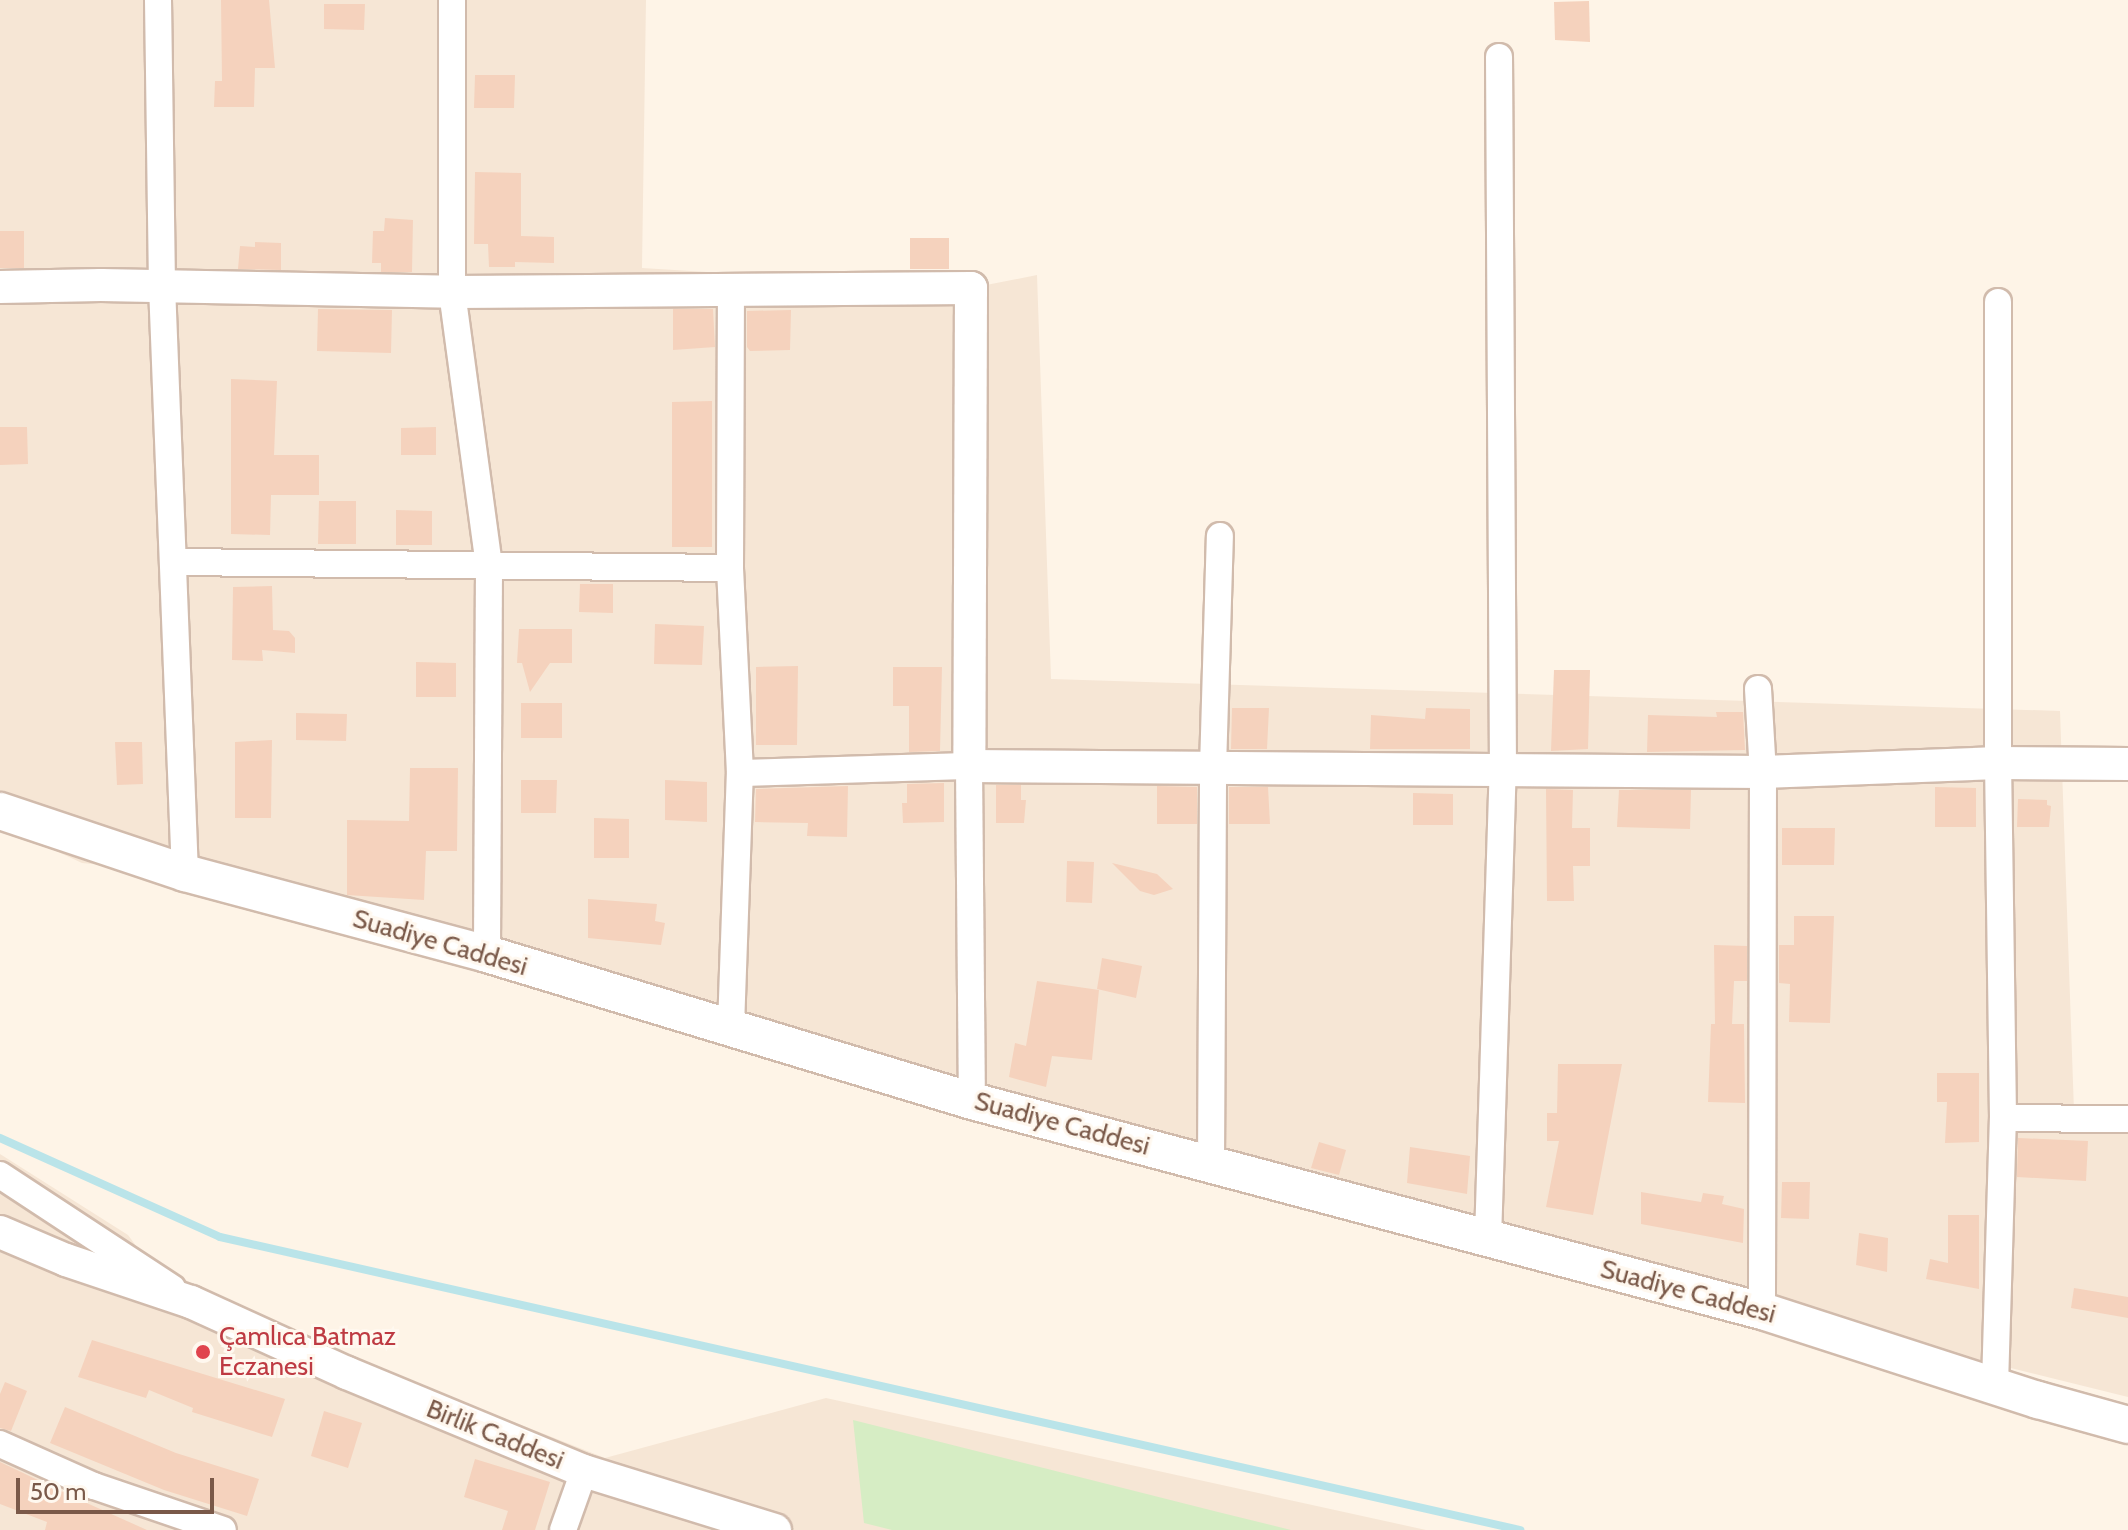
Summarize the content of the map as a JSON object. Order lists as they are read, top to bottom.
{
  "streets": {
    "main road": ["Suadiye Caddesi"],
    "street": ["Birlik Caddesi"]
  },
  "places": ["Çamlıca Batmaz Eczanesi"],
  "scale_bar": "50 m"
}
